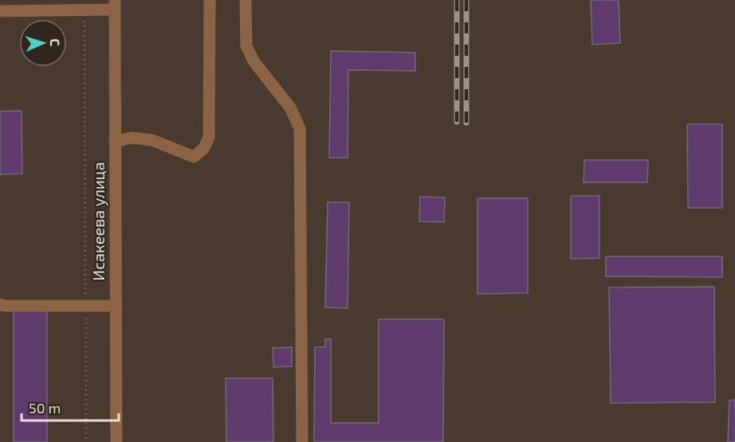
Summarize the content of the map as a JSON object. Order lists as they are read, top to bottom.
{
  "streets": {
    "street": ["Исакеева улица"]
  },
  "scale_bar": "50 m",
  "north": "right"
}
